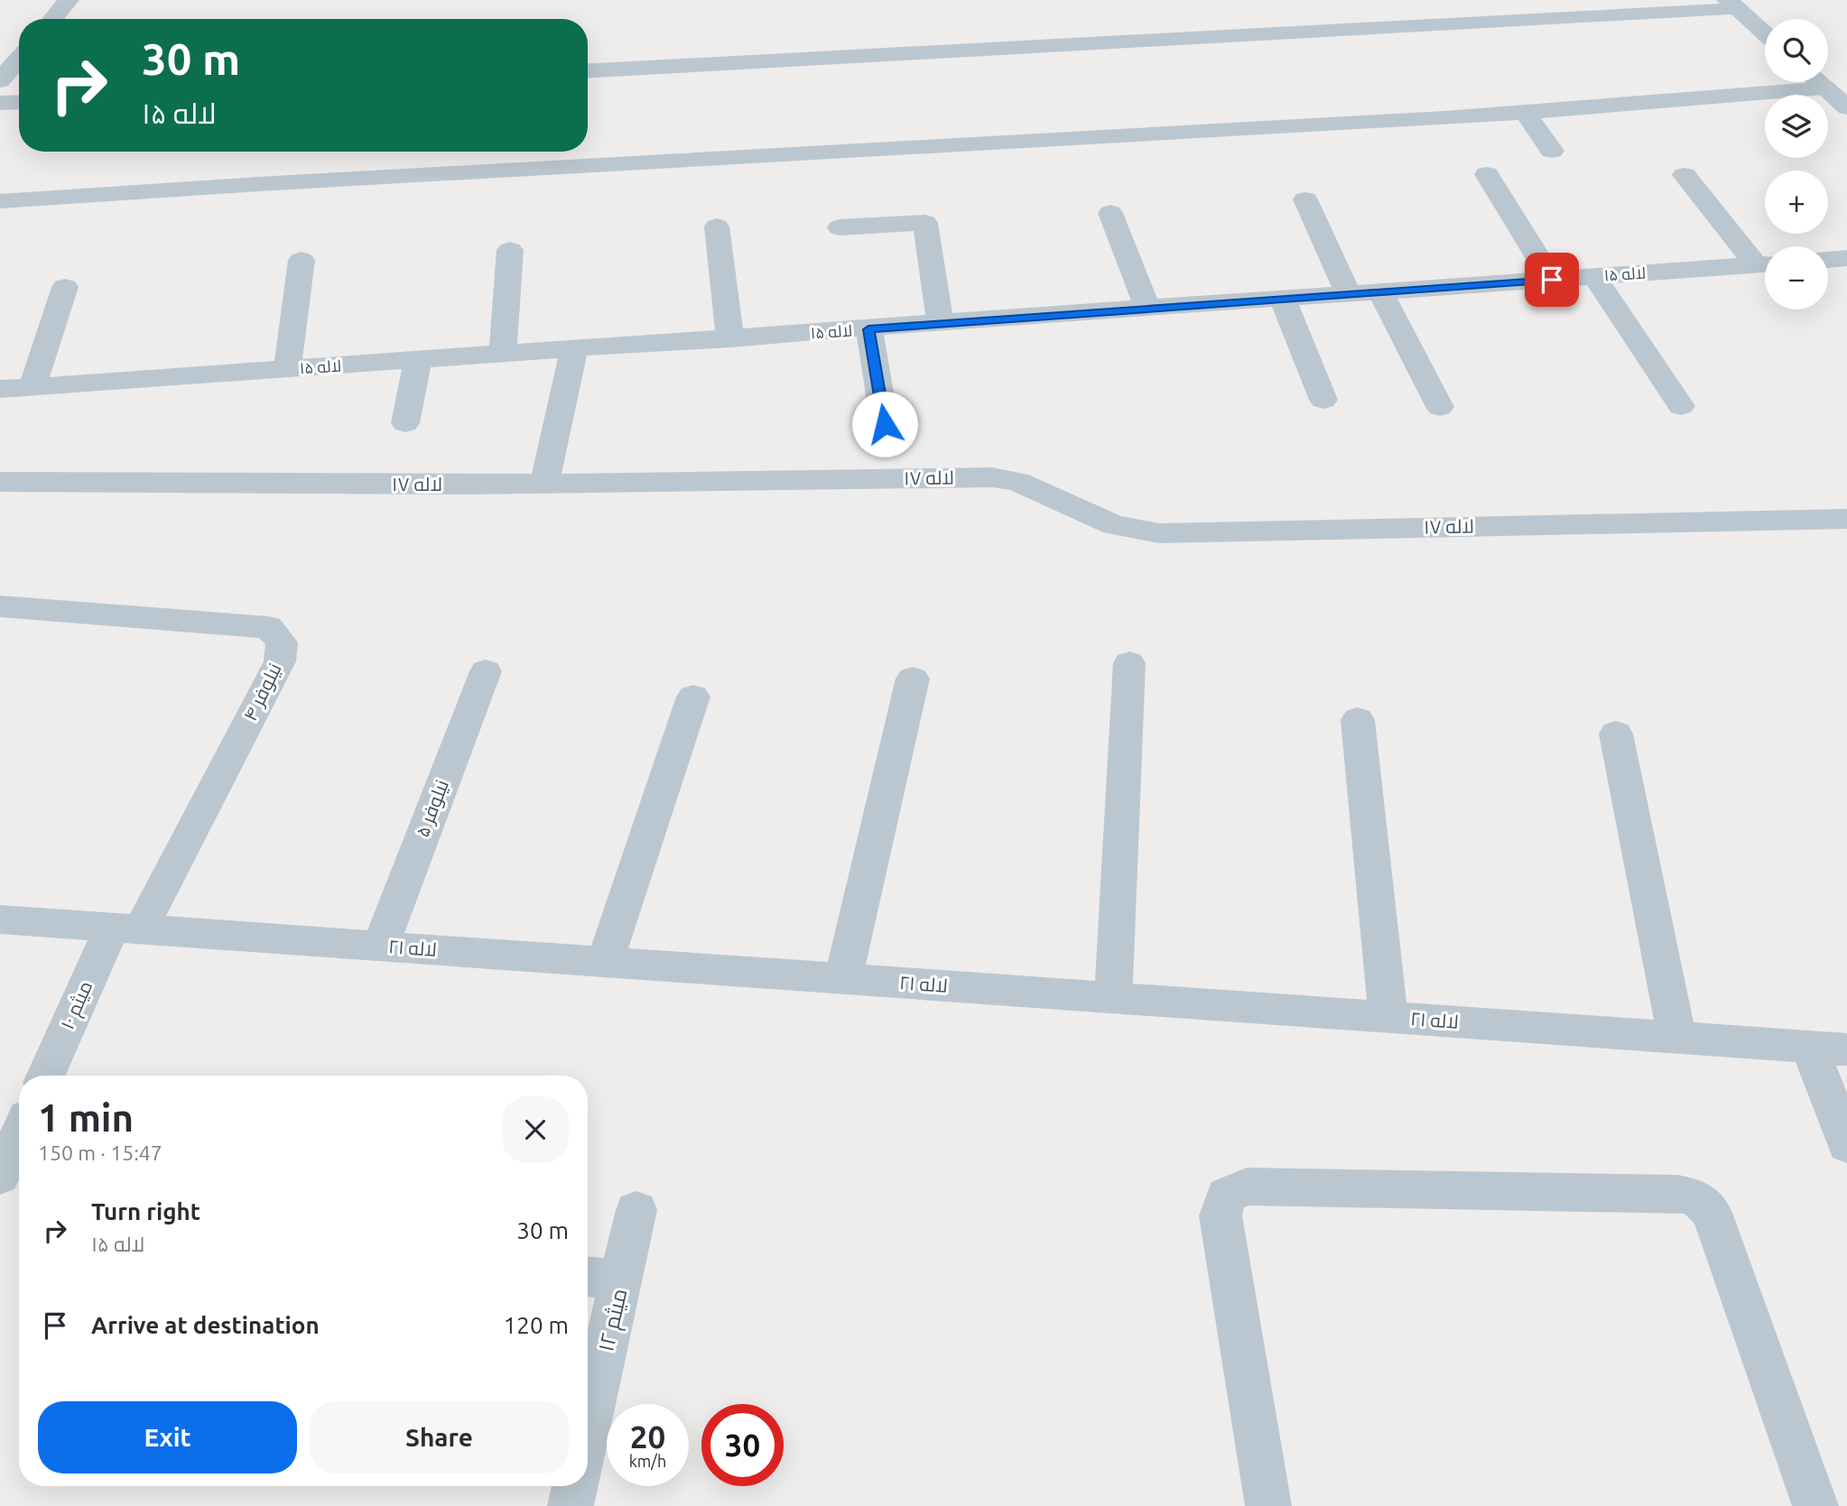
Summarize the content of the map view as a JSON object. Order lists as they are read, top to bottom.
{
  "streets": {
    "street": [
      "لاله ۱۵",
      "لاله ۱۷",
      "نیلوفر ۴",
      "نیلوفر ۵",
      "لاله ۲۱",
      "میثم ۱۰",
      "میثم ۱۲"
    ]
  },
  "crossings": [
    ["نیلوفر ۴", "لاله ۲۱"],
    ["نیلوفر ۴", "میثم ۱۰"],
    ["نیلوفر ۵", "لاله ۲۱"],
    ["لاله ۲۱", "میثم ۱۰"]
  ],
  "page": {
    "map_buttons": ["+", "−"],
    "turn": ["30 m", "لاله ۱۵"],
    "heading": ["1 min", "150 m · 15:47"],
    "list": [
      {
        "name": "Turn right",
        "note": "لاله ۱۵",
        "value": "30 m"
      },
      {
        "name": "Arrive at destination",
        "value": "120 m"
      }
    ],
    "buttons": ["Exit", "Share"],
    "speed": "20 km/h",
    "limit": "30"
  }
}
